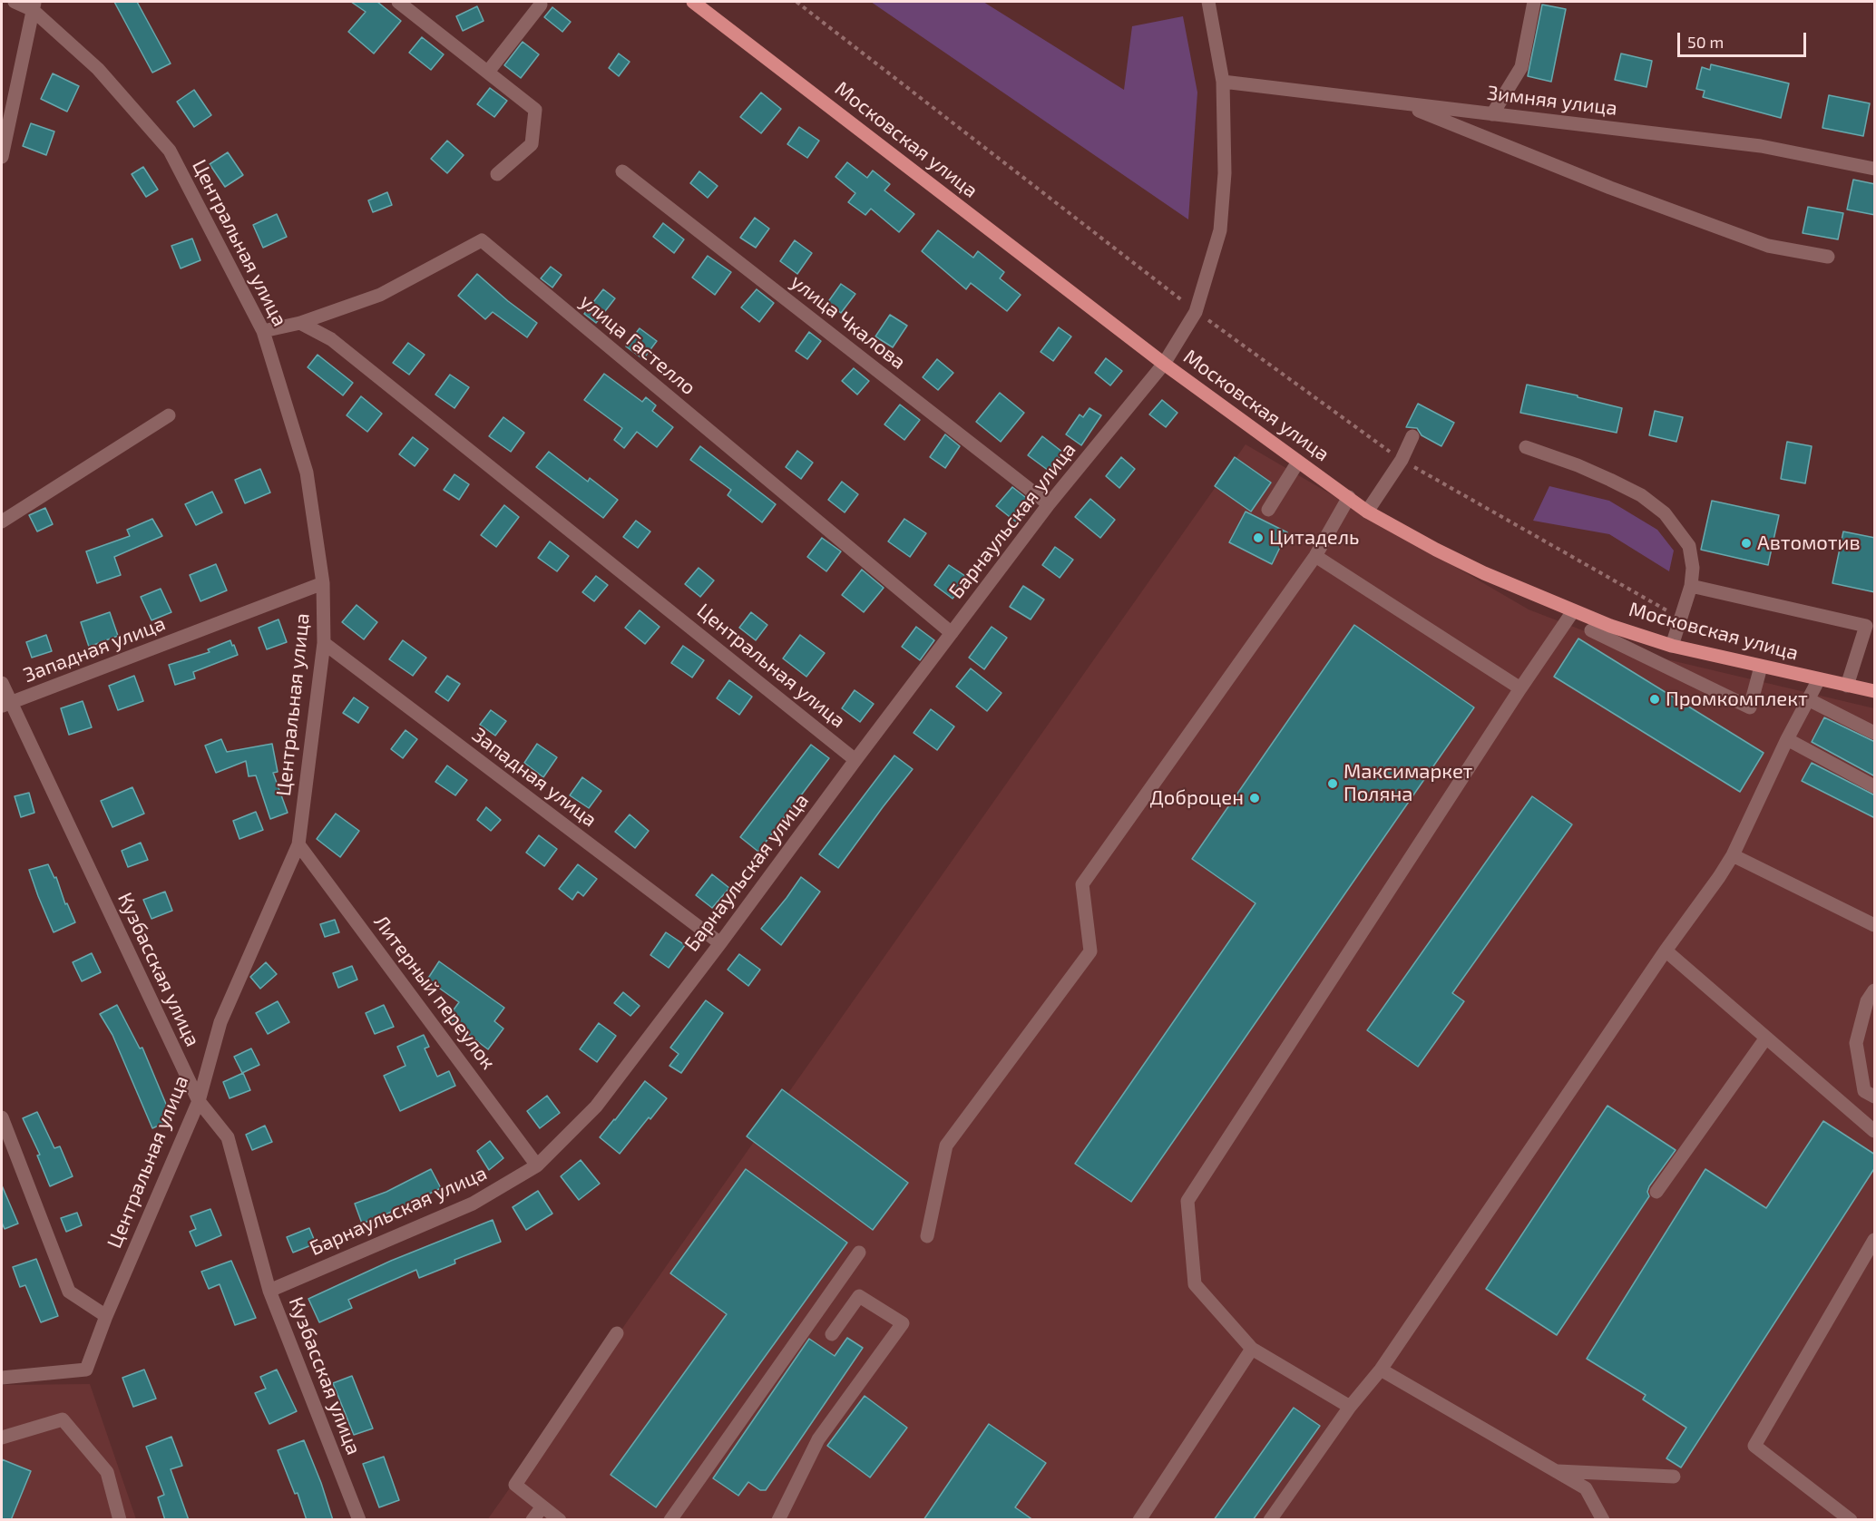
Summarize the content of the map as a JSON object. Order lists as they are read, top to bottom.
{
  "streets": {
    "main road": ["Московская улица"],
    "street": [
      "Зимняя улица",
      "Центральная улица",
      "улица Чкалова",
      "улица Гастелло",
      "Барнаульская улица",
      "Западная улица",
      "Кузбасская улица",
      "Литерный переулок"
    ]
  },
  "crossings": [
    ["Зимняя улица", "Барнаульская улица"],
    ["Московская улица", "Барнаульская улица"],
    ["Центральная улица", "улица Гастелло"],
    ["Центральная улица", "Барнаульская улица"],
    ["Центральная улица", "Западная улица"],
    ["Центральная улица", "Кузбасская улица"],
    ["Центральная улица", "Литерный переулок"],
    ["улица Чкалова", "Барнаульская улица"],
    ["улица Гастелло", "Барнаульская улица"],
    ["Барнаульская улица", "Западная улица"],
    ["Барнаульская улица", "Кузбасская улица"],
    ["Барнаульская улица", "Литерный переулок"],
    ["Западная улица", "Кузбасская улица"]
  ],
  "places": [
    "Цитадель",
    "Автомотив",
    "Промкомплект",
    "Максимаркет Поляна",
    "Доброцен"
  ],
  "scale_bar": "50 m"
}
